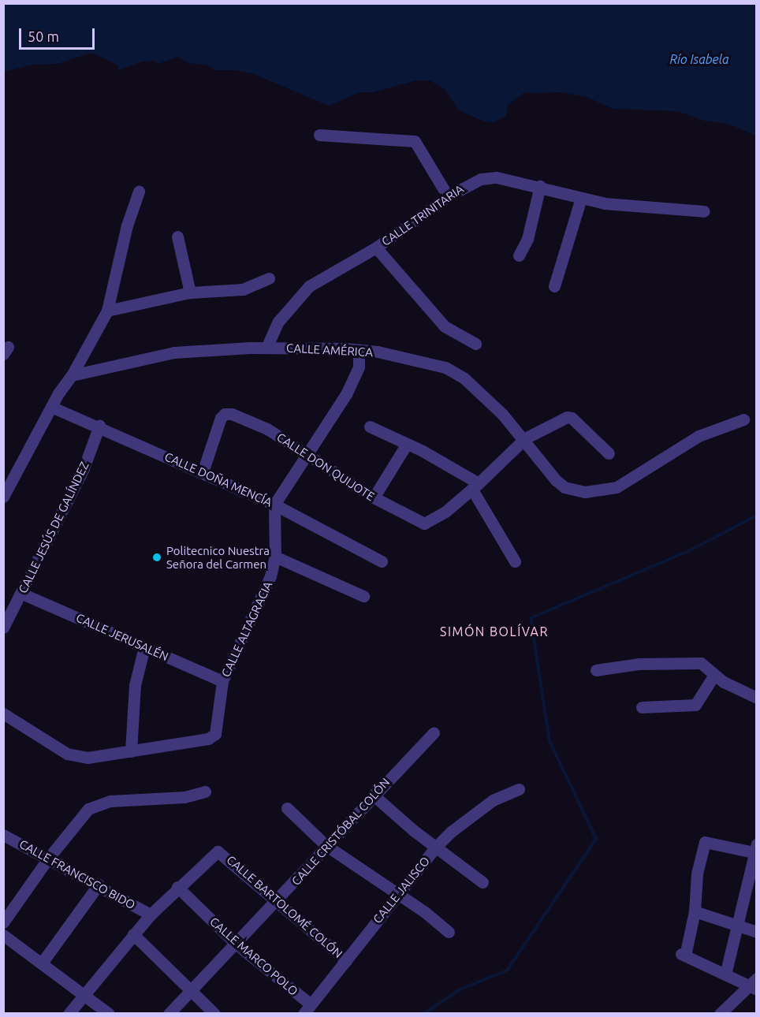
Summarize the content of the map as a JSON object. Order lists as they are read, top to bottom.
{
  "streets": {
    "street": [
      "CALLE TRINITARIA",
      "CALLE AMÉRICA",
      "CALLE DON QUIJOTE",
      "CALLE DOÑA MENCÍA",
      "CALLE JESÚS DE GALÍNDEZ",
      "CALLE ALTAGRACIA",
      "CALLE JERUSALÉN",
      "CALLE CRISTÓBAL COLÓN",
      "CALLE FRANCISCO BIDO",
      "CALLE JALISCO",
      "CALLE BARTOLOMÉ COLÓN",
      "CALLE MARCO POLO"
    ]
  },
  "crossings": [
    ["CALLE TRINITARIA", "CALLE AMÉRICA"],
    ["CALLE DON QUIJOTE", "CALLE DOÑA MENCÍA"],
    ["CALLE DOÑA MENCÍA", "CALLE JESÚS DE GALÍNDEZ"],
    ["CALLE DOÑA MENCÍA", "CALLE ALTAGRACIA"],
    ["CALLE JESÚS DE GALÍNDEZ", "CALLE JERUSALÉN"],
    ["CALLE ALTAGRACIA", "CALLE JERUSALÉN"],
    ["CALLE CRISTÓBAL COLÓN", "CALLE BARTOLOMÉ COLÓN"],
    ["CALLE CRISTÓBAL COLÓN", "CALLE MARCO POLO"],
    ["CALLE FRANCISCO BIDO", "CALLE BARTOLOMÉ COLÓN"],
    ["CALLE JALISCO", "CALLE BARTOLOMÉ COLÓN"],
    ["CALLE JALISCO", "CALLE MARCO POLO"],
    ["CALLE BARTOLOMÉ COLÓN", "CALLE MARCO POLO"]
  ],
  "districts": ["SIMÓN BOLÍVAR"],
  "water": ["Río Isabela"],
  "places": ["Politecnico Nuestra Señora del Carmen"],
  "scale_bar": "50 m"
}
